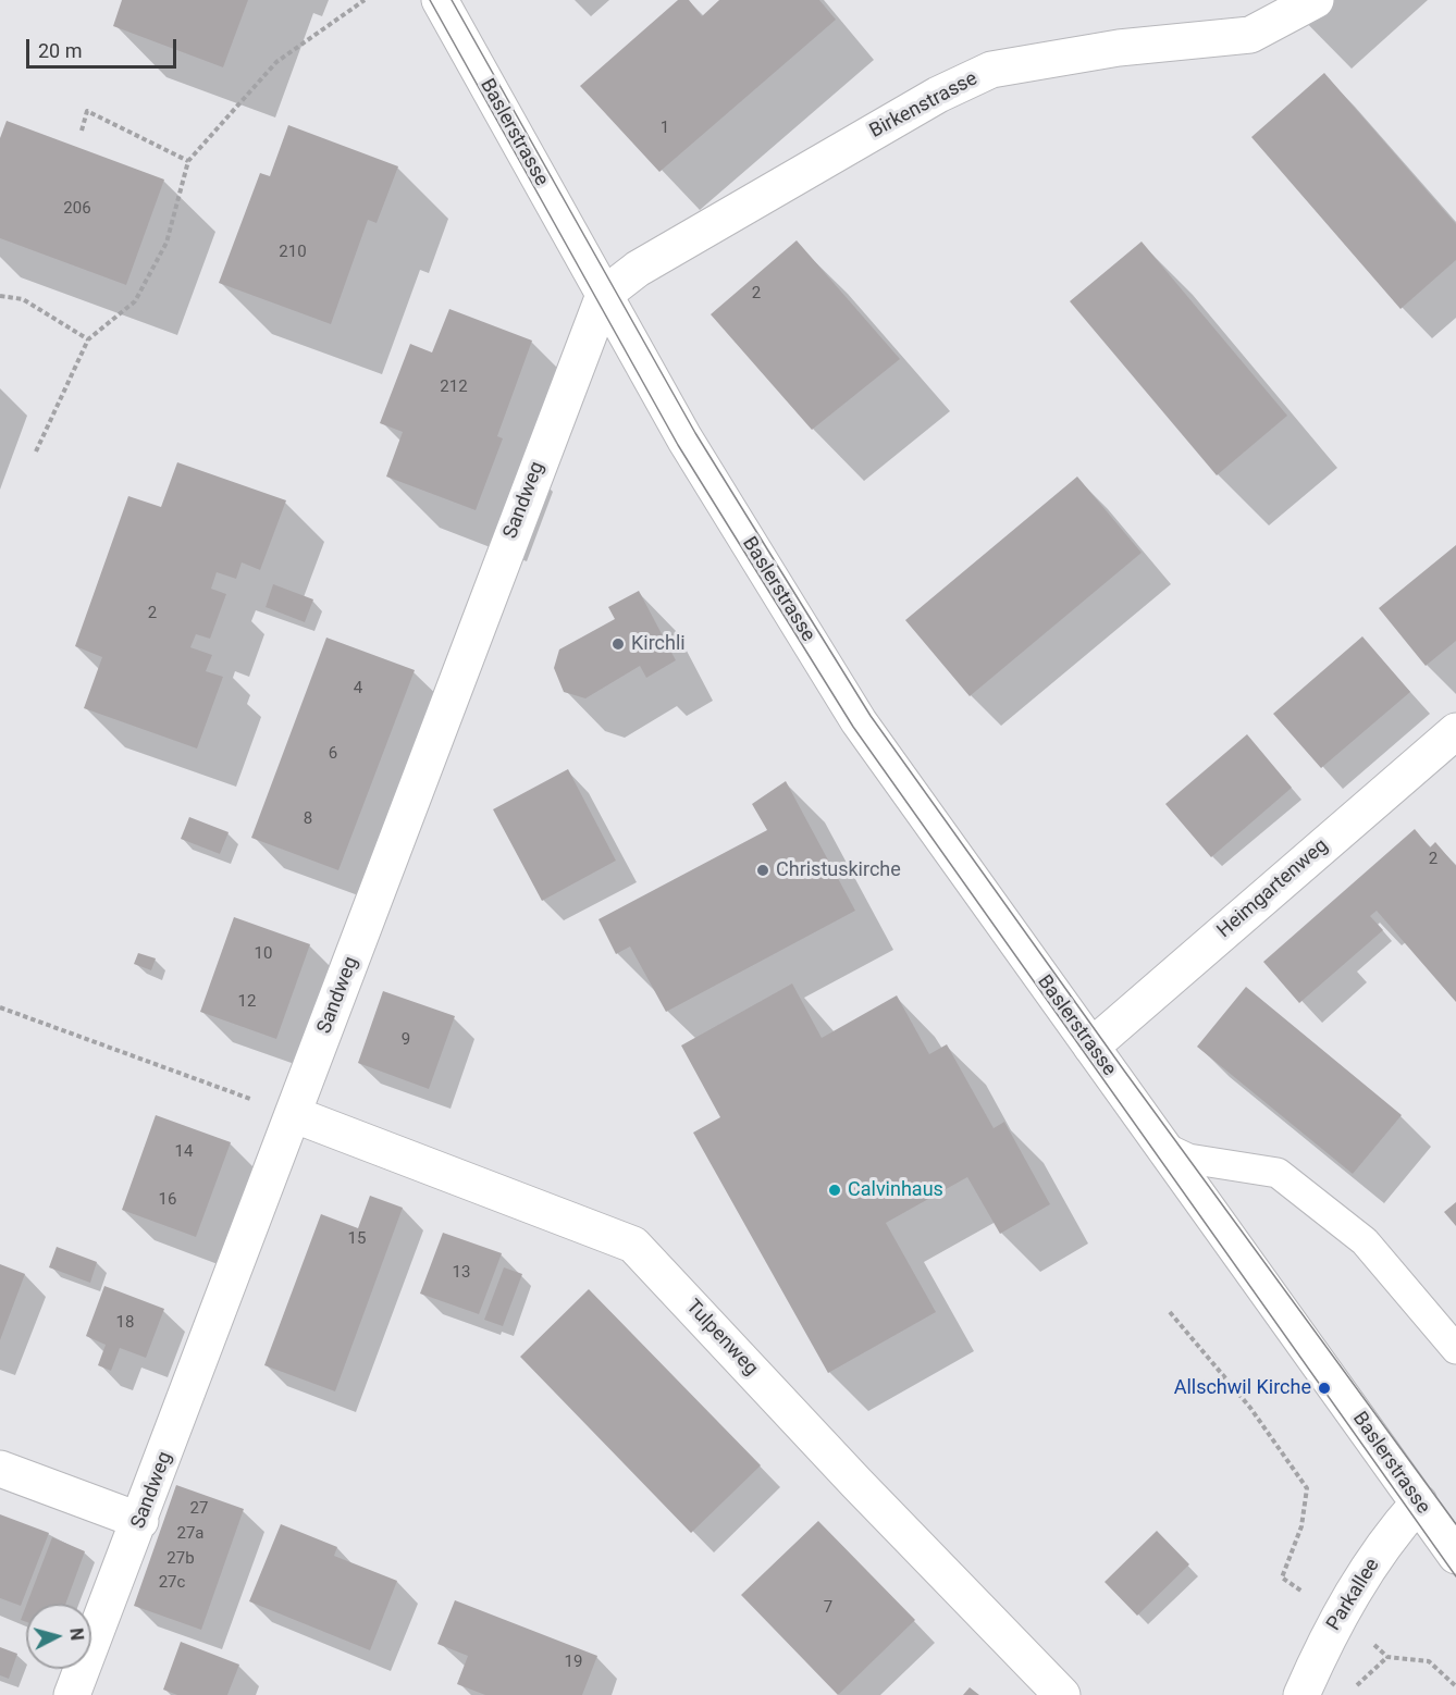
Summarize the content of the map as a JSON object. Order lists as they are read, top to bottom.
{
  "streets": {
    "street": [
      "Birkenstrasse",
      "Baslerstrasse",
      "Sandweg",
      "Heimgartenweg",
      "Tulpenweg",
      "Parkallee"
    ]
  },
  "crossings": [
    ["Birkenstrasse", "Baslerstrasse"],
    ["Birkenstrasse", "Sandweg"],
    ["Baslerstrasse", "Sandweg"],
    ["Baslerstrasse", "Heimgartenweg"],
    ["Baslerstrasse", "Parkallee"],
    ["Sandweg", "Tulpenweg"]
  ],
  "places": [
    "Kirchli",
    "Christuskirche",
    "Calvinhaus",
    "Allschwil Kirche"
  ],
  "house_numbers": [
    "1",
    "206",
    "210",
    "2",
    "212",
    "2",
    "4",
    "6",
    "8",
    "2",
    "10",
    "12",
    "9",
    "14",
    "16",
    "15",
    "13",
    "18",
    "27",
    "27a",
    "27b",
    "27c",
    "7",
    "19"
  ],
  "scale_bar": "20 m",
  "north": "right"
}
